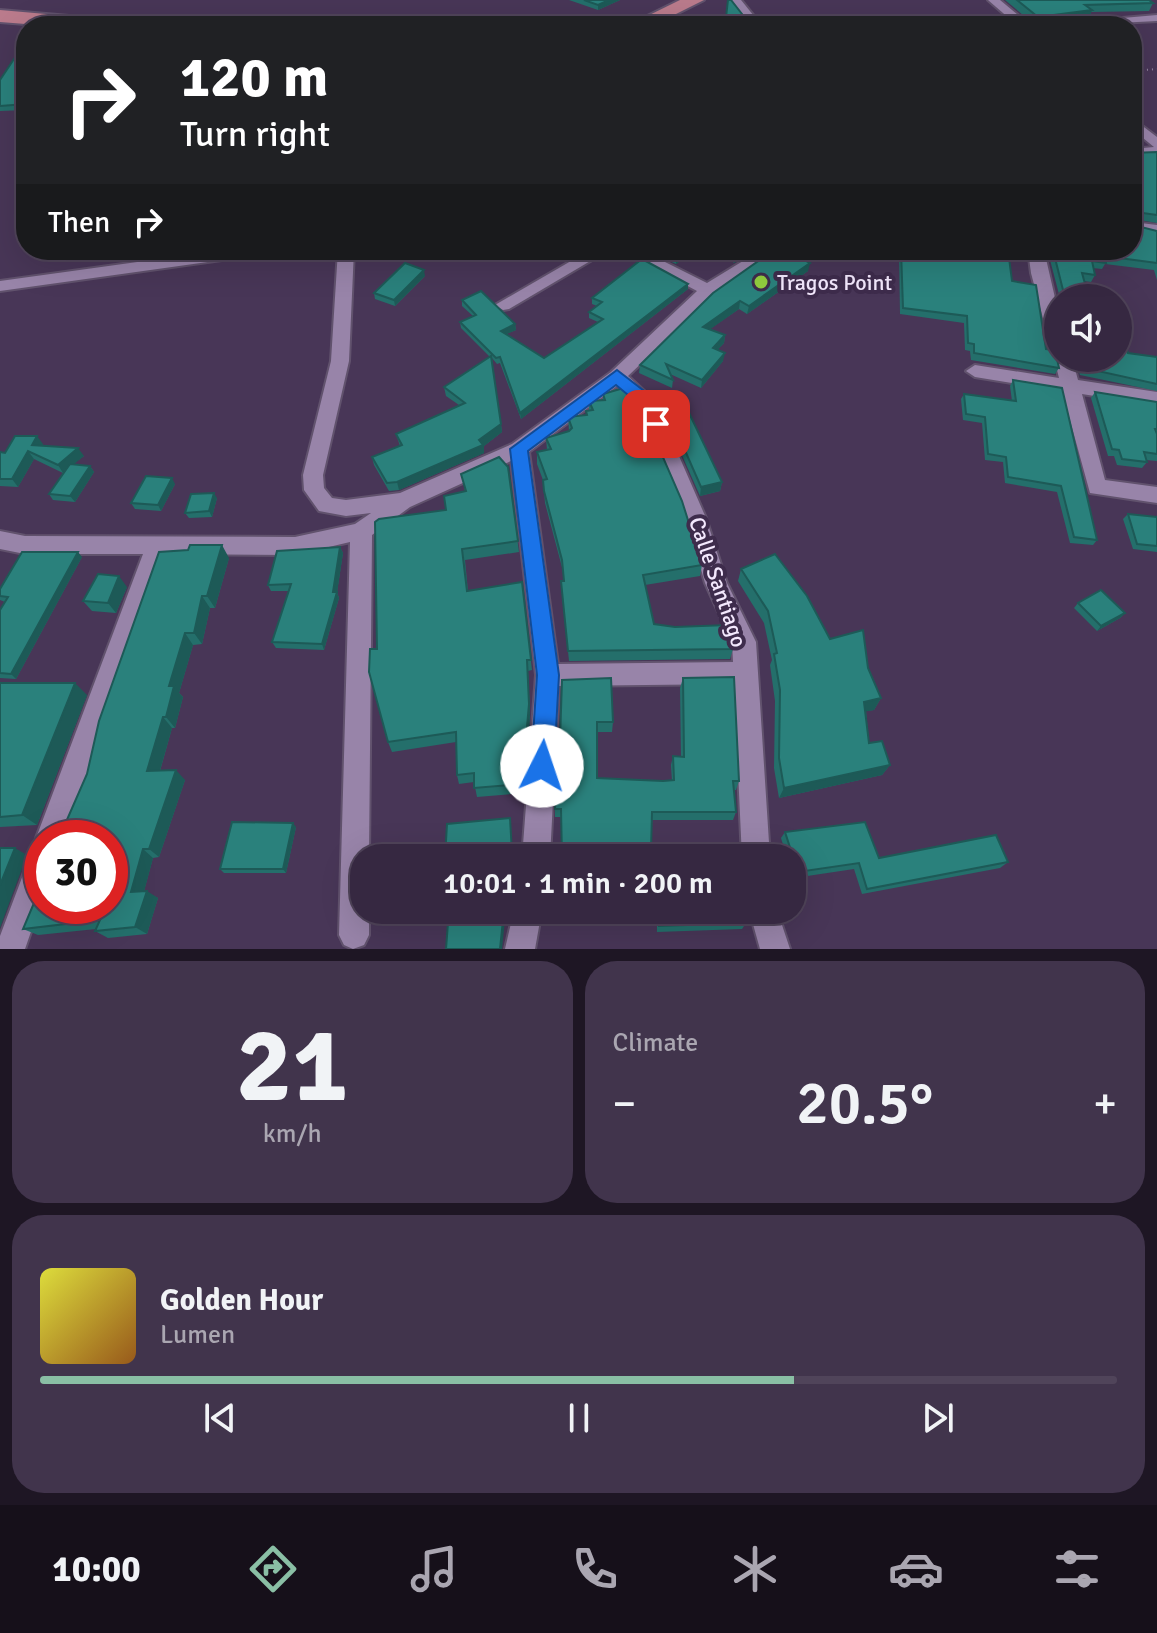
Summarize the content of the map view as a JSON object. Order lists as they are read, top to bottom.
{
  "streets": {
    "street": ["Calle Santiago"]
  },
  "places": ["Tragos Point"],
  "page": {
    "turn": ["120 m", "Turn right"],
    "then": "Then",
    "limit": "30",
    "trip": "10:01 · 1 min · 200 m",
    "tile": [
      ["21", "km/h"],
      "Climate"
    ],
    "heat": ["−", "20.5°", "+"],
    "song": ["Golden Hour", "Lumen"],
    "tabs": "10:00"
  }
}
